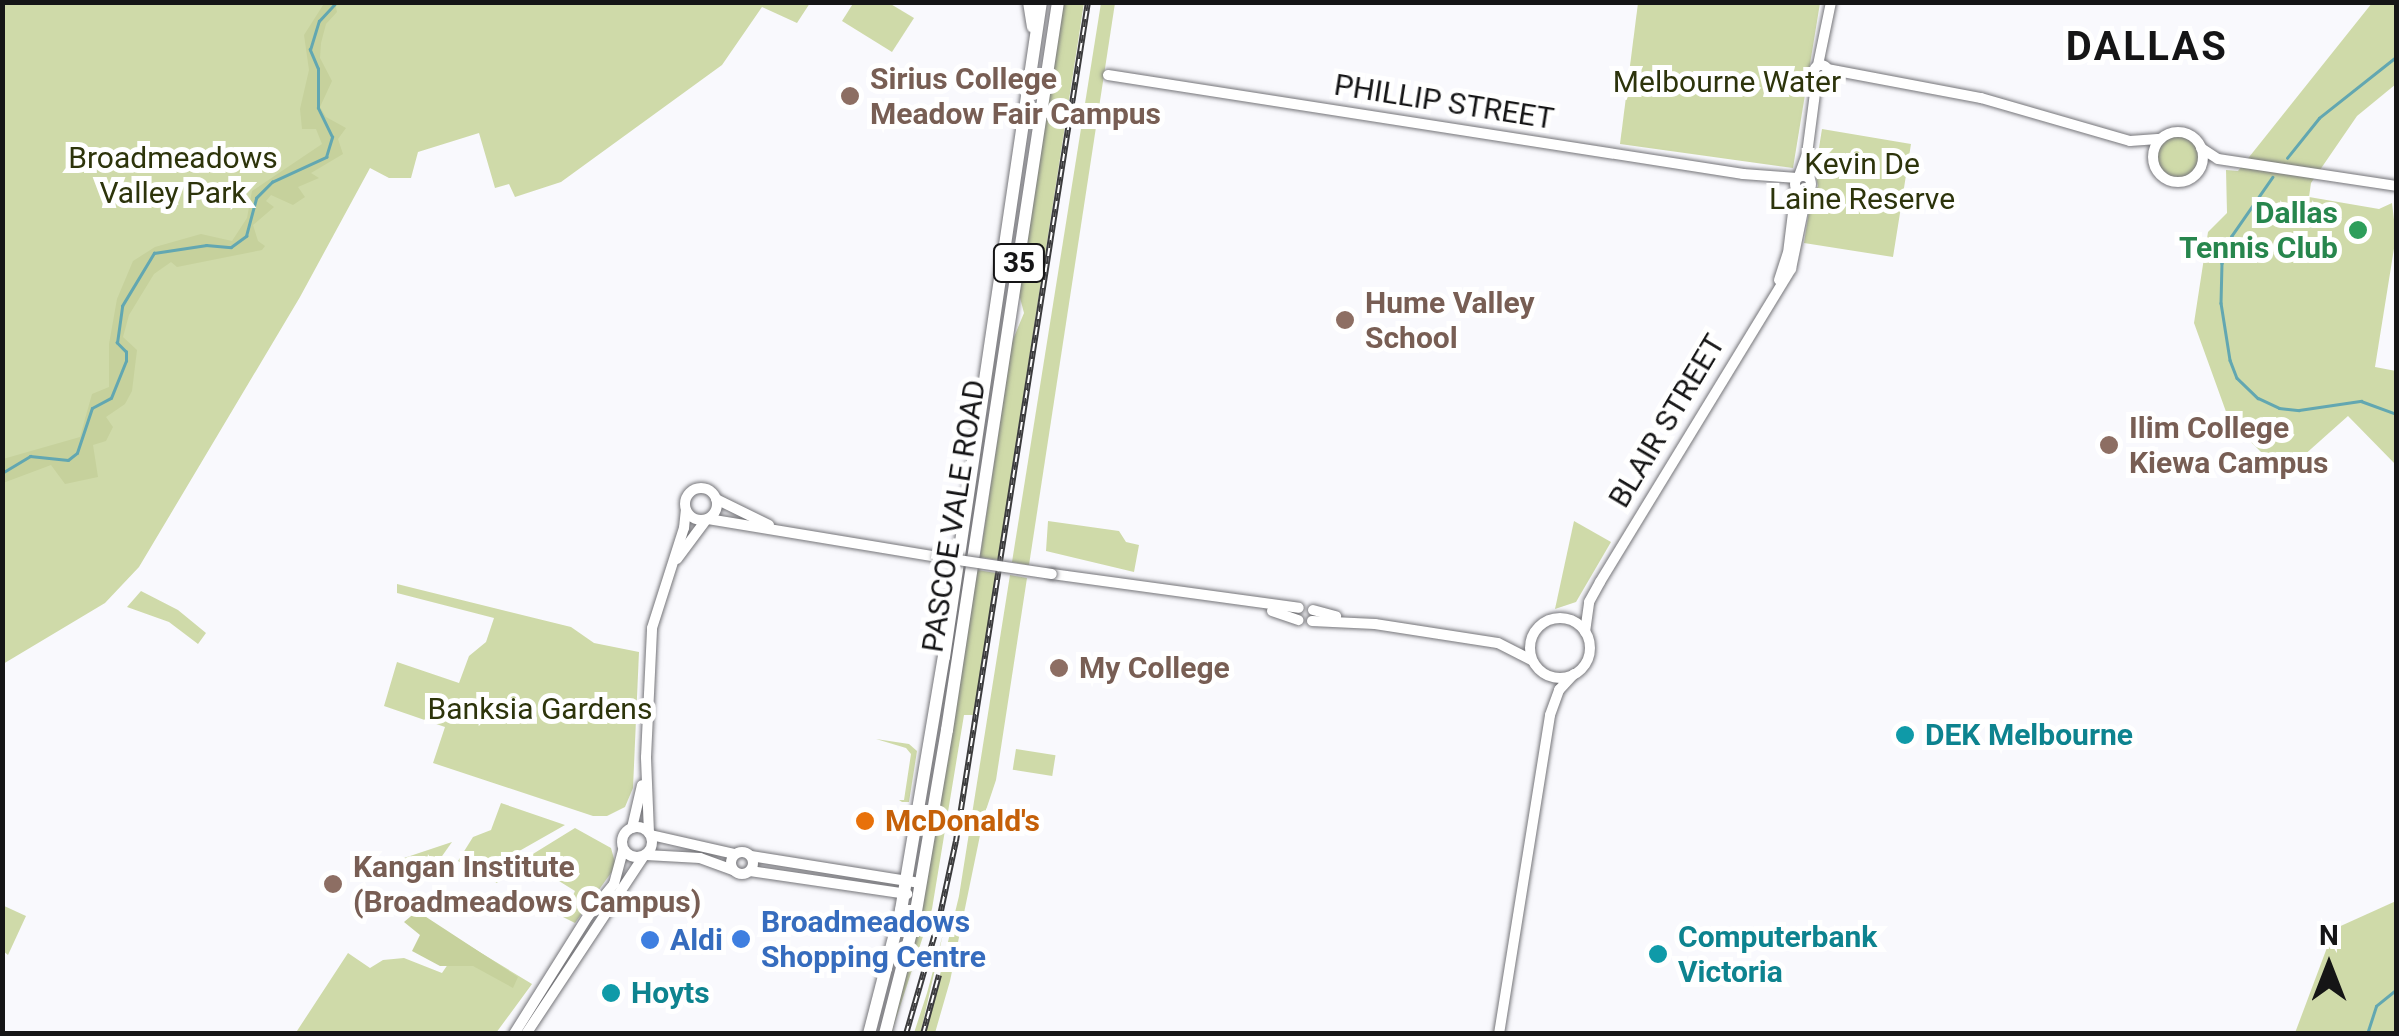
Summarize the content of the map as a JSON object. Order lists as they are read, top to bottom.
{
  "streets": {
    "main road": ["35", "PASCOE VALE ROAD"],
    "street": ["PHILLIP STREET", "BLAIR STREET"]
  },
  "crossings": [
    ["PHILLIP STREET", "BLAIR STREET"]
  ],
  "districts": ["DALLAS"],
  "parks": [
    "Melbourne Water",
    "Broadmeadows Valley Park",
    "Kevin De Laine Reserve",
    "Banksia Gardens"
  ],
  "places": [
    "Sirius College Meadow Fair Campus",
    "Dallas Tennis Club",
    "Hume Valley School",
    "Ilim College Kiewa Campus",
    "My College",
    "DEK Melbourne",
    "McDonald's",
    "Kangan Institute (Broadmeadows Campus)",
    "Broadmeadows Shopping Centre",
    "Aldi",
    "Computerbank Victoria",
    "Hoyts"
  ],
  "north": "top"
}
